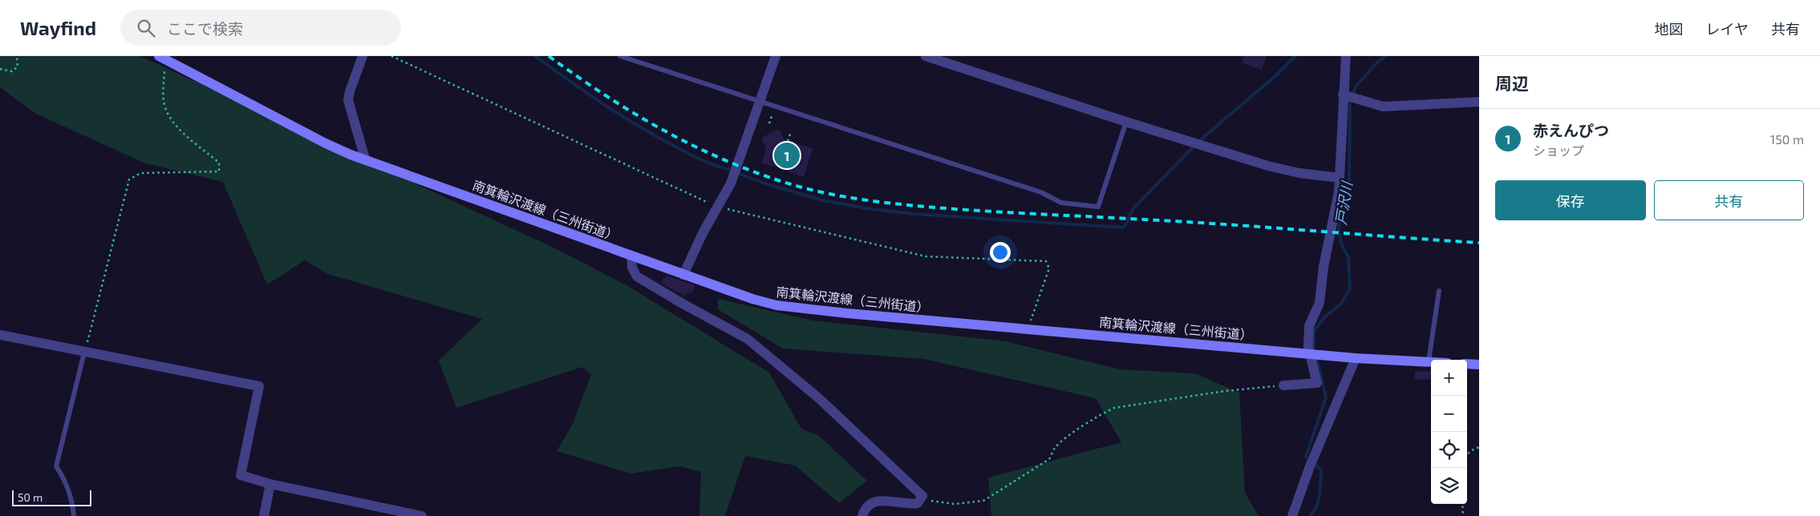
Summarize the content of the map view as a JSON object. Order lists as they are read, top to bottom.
{
  "streets": {
    "main road": ["南箕輪沢渡線（三州街道）"]
  },
  "water": ["戸沢川"],
  "scale_bar": "50 m",
  "page": {
    "header": "Wayfind",
    "search": "ここで検索",
    "nav": ["地図", "レイヤ", "共有"],
    "heading": "周辺",
    "list": [
      {
        "mark": "1",
        "name": "赤えんぴつ",
        "note": "ショップ",
        "value": "150 m"
      }
    ],
    "pins": "1",
    "buttons": ["保存", "共有"],
    "map_buttons": ["+", "−"],
    "scale": "50 m"
  }
}
